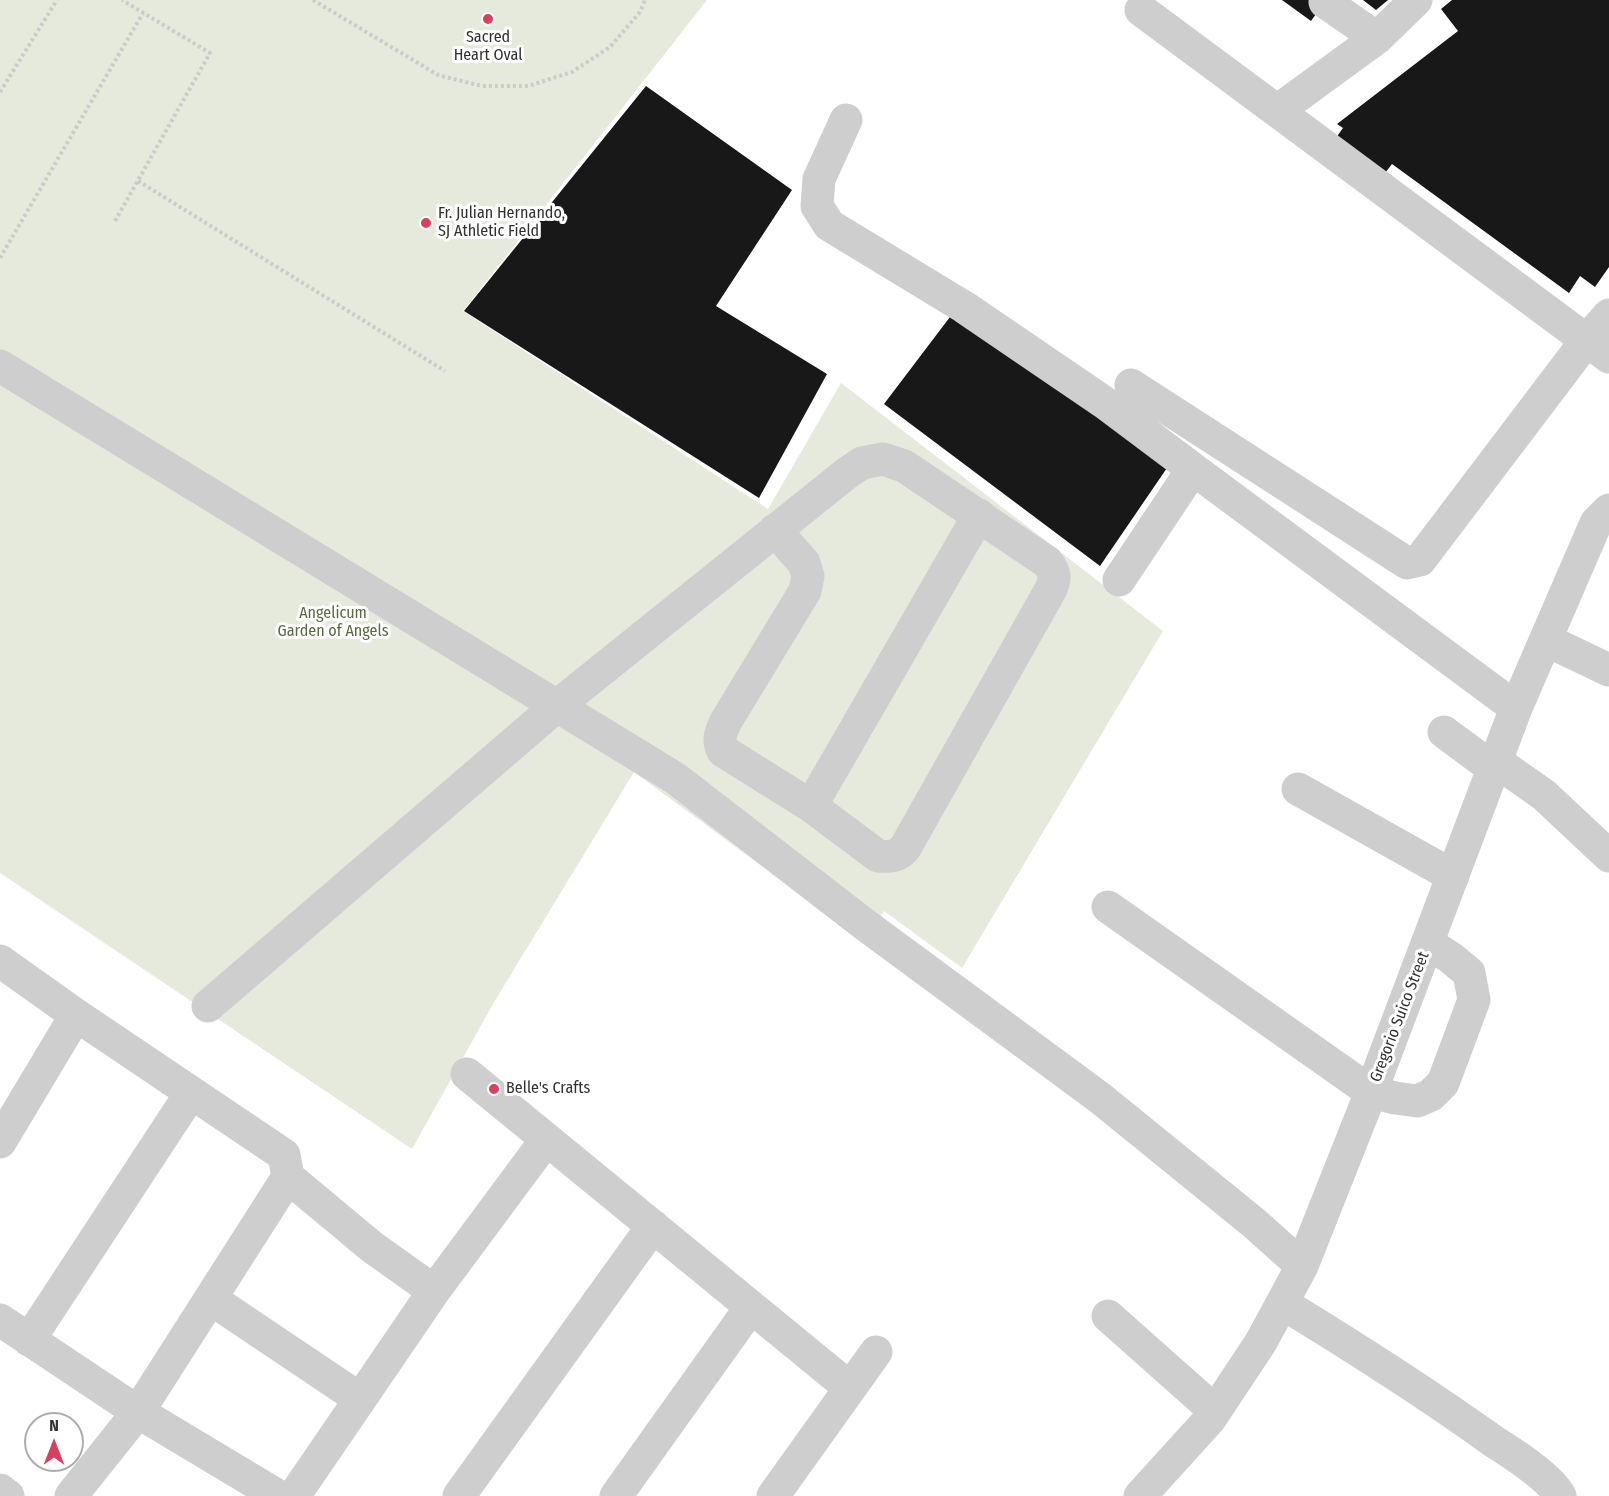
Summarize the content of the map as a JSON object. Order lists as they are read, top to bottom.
{
  "streets": {
    "street": ["Gregorio Suico Street"]
  },
  "parks": ["Angelicum Garden of Angels"],
  "places": ["Sacred Heart Oval", "Fr. Julian Hernando, SJ Athletic Field", "Belle's Crafts"],
  "north": "top"
}
